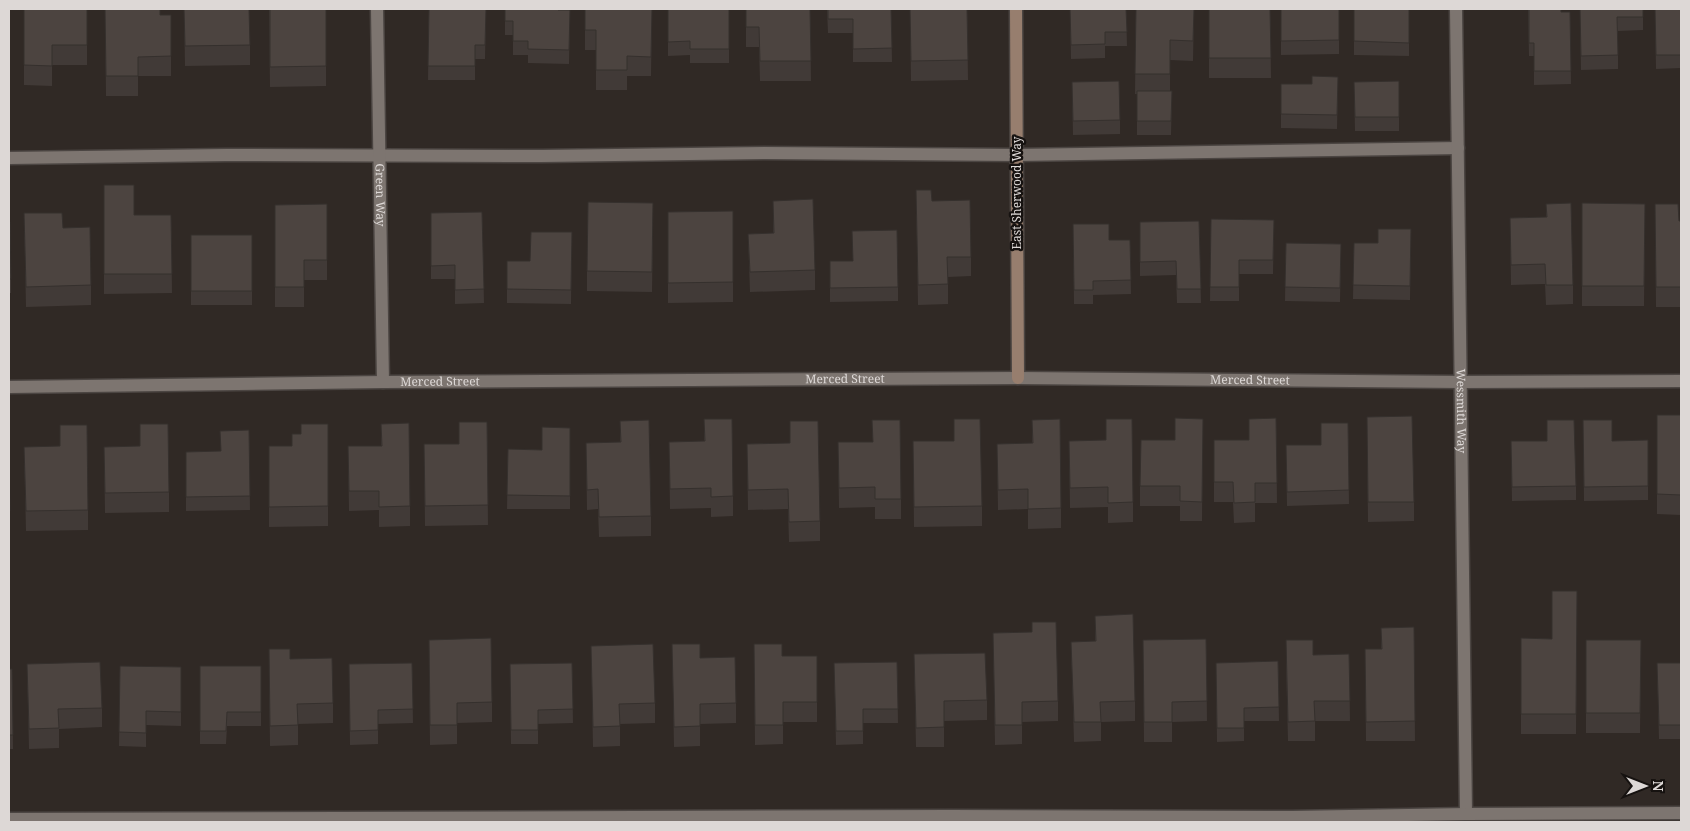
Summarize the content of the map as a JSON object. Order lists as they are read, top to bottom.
{
  "streets": {
    "street": [
      "East Sherwood Way",
      "Green Way",
      "Merced Street",
      "Wessmith Way"
    ]
  },
  "crossings": [
    ["East Sherwood Way", "Merced Street"],
    ["Green Way", "Merced Street"],
    ["Merced Street", "Wessmith Way"]
  ],
  "north": "right"
}
